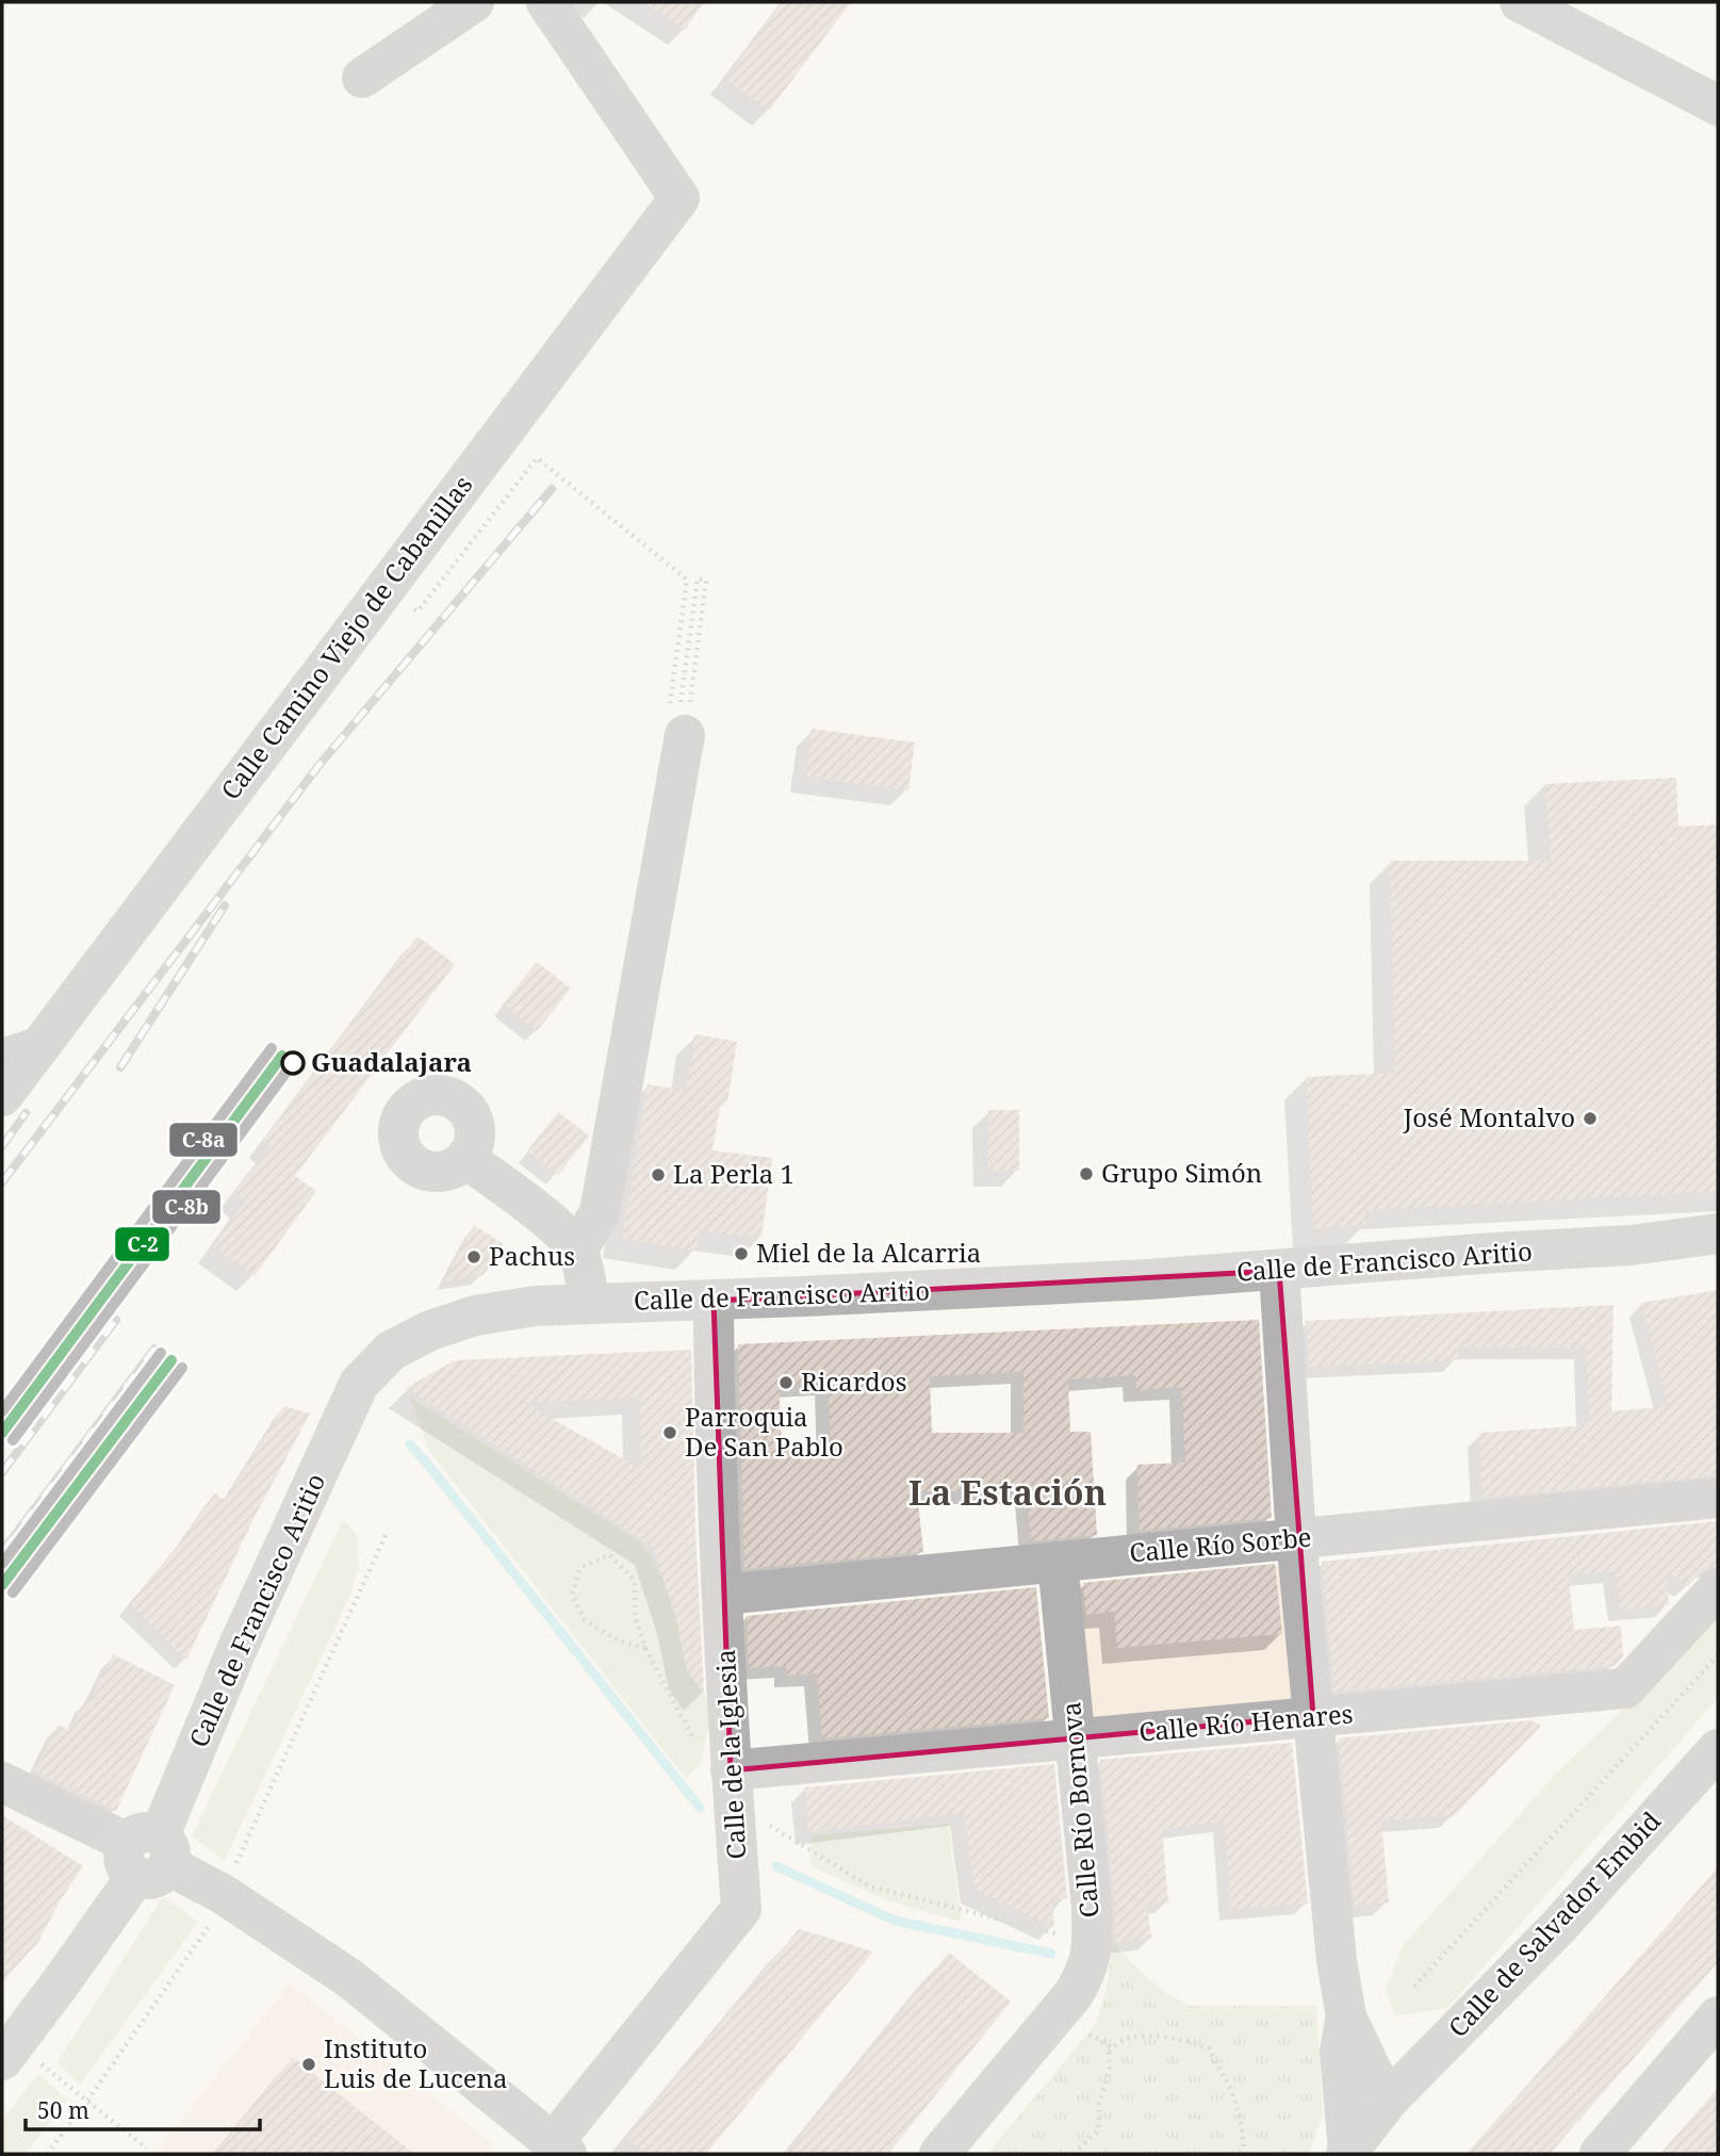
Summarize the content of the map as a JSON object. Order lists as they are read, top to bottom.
{
  "streets": {
    "main road": ["Calle de Francisco Aritio"],
    "street": [
      "Calle Camino Viejo de Cabanillas",
      "Calle Río Sorbe",
      "Calle Río Henares",
      "Calle de la Iglesia",
      "Calle Río Bornova",
      "Calle de Salvador Embid"
    ]
  },
  "crossings": [
    ["Calle de Francisco Aritio", "Calle de la Iglesia"],
    ["Calle Río Sorbe", "Calle de la Iglesia"],
    ["Calle Río Sorbe", "Calle Río Bornova"],
    ["Calle Río Henares", "Calle de la Iglesia"],
    ["Calle Río Henares", "Calle Río Bornova"]
  ],
  "districts": ["La Estación"],
  "places": [
    "Guadalajara",
    "José Montalvo",
    "Grupo Simón",
    "La Perla 1",
    "Miel de la Alcarria",
    "Pachus",
    "Ricardos",
    "Parroquia De San Pablo",
    "Instituto Luis de Lucena"
  ],
  "lines": ["transit line C-8a", "transit line C-2", "transit line C-8b"],
  "scale_bar": "50 m"
}
